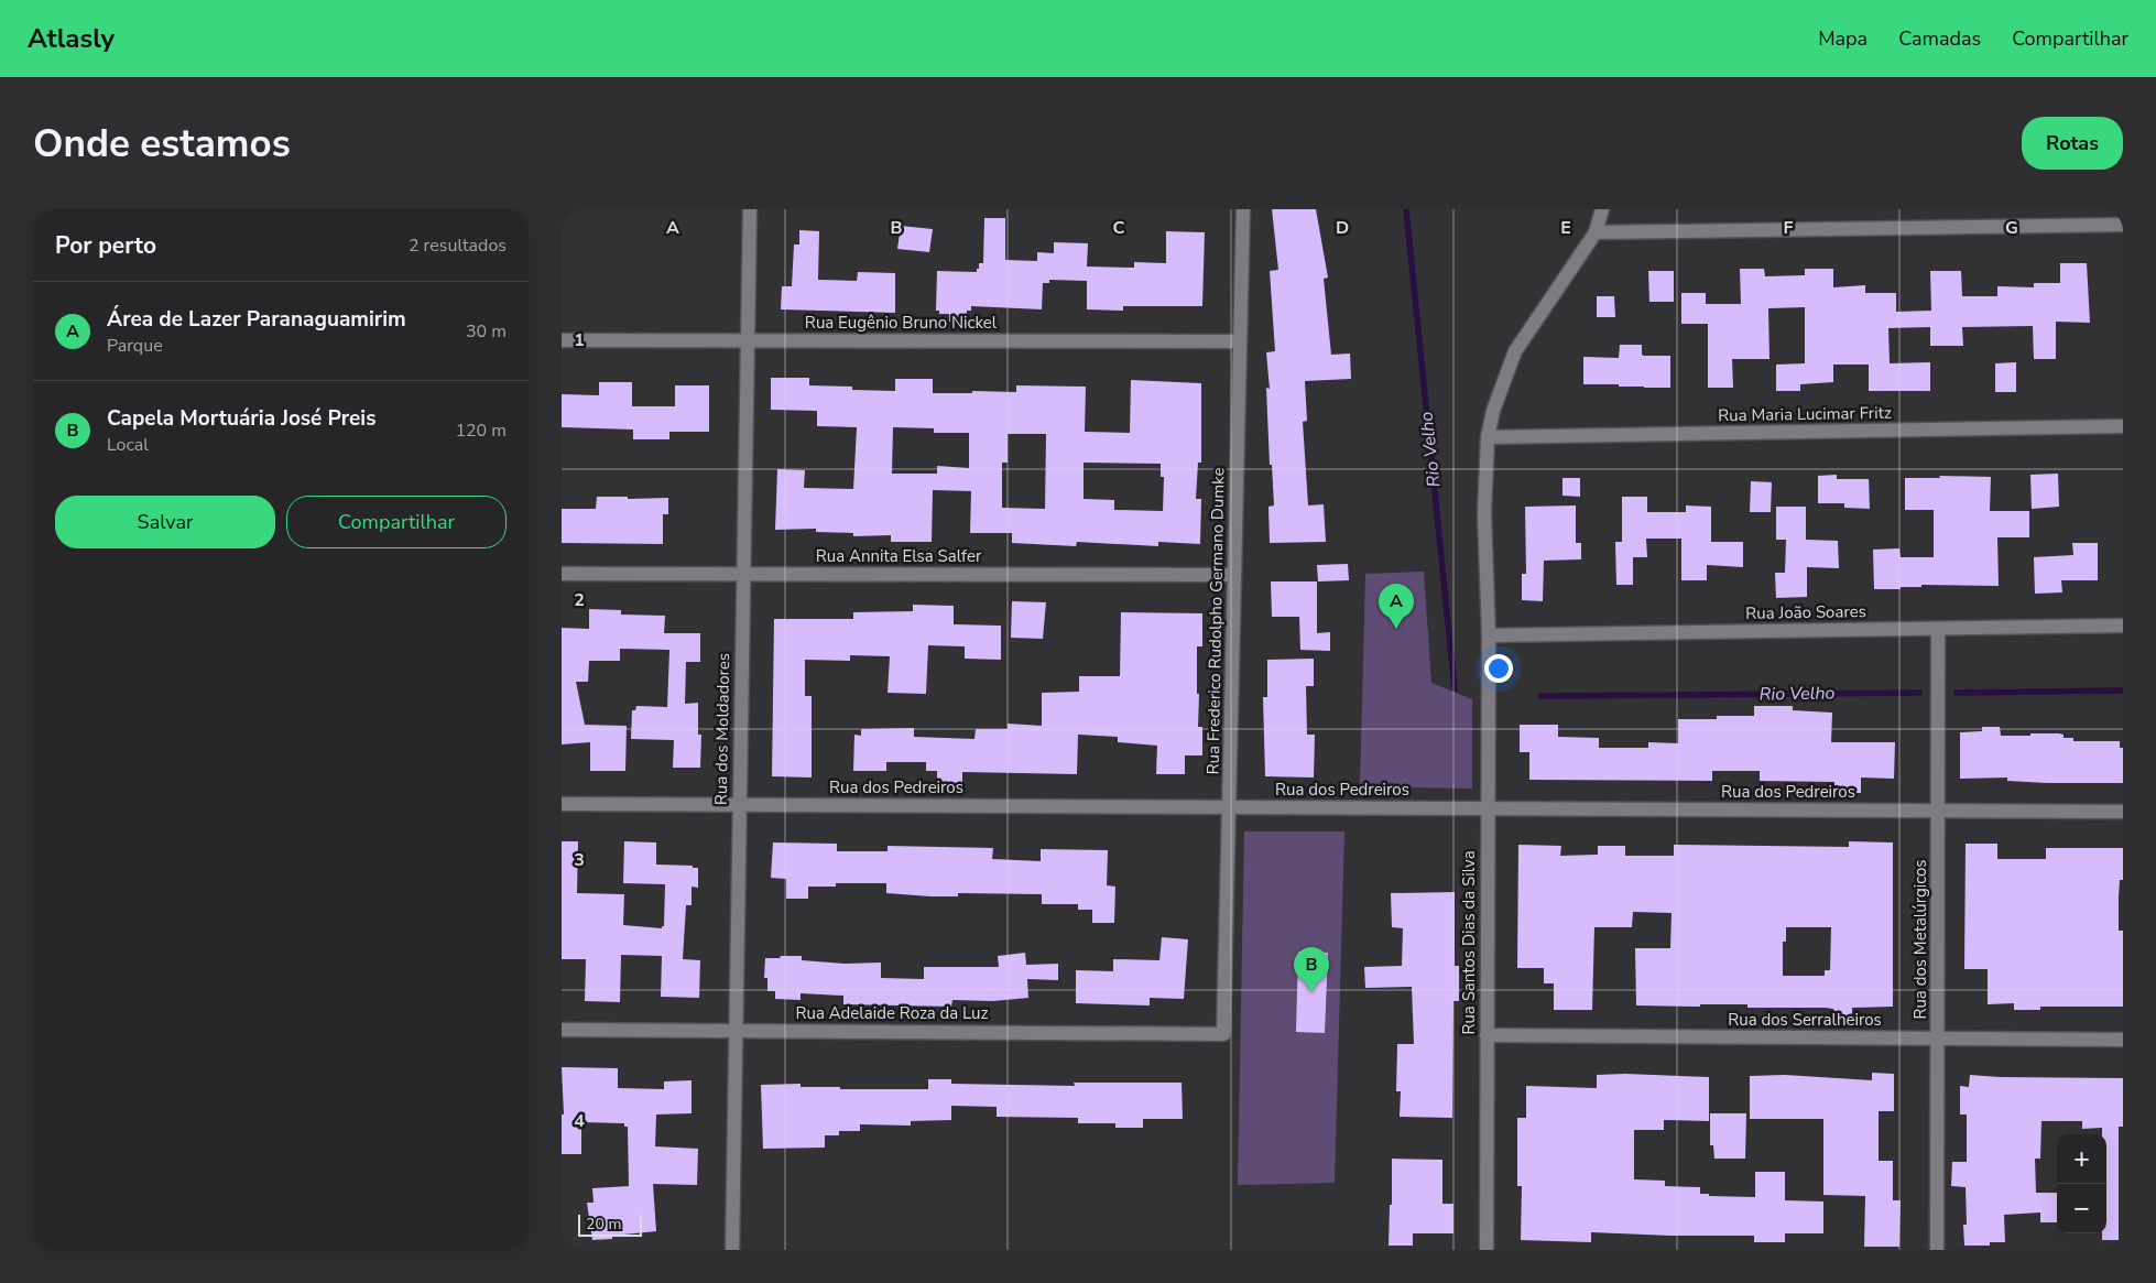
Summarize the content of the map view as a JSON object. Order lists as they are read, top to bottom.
{
  "streets": {
    "street": [
      "Rua Eugênio Bruno Nickel",
      "Rua Maria Lucimar Fritz",
      "Rua Annita Elsa Salfer",
      "Rua João Soares",
      "Rua Frederico Rudolpho Germano Dumke",
      "Rua dos Moldadores",
      "Rua dos Pedreiros",
      "Rua dos Metalúrgicos",
      "Rua Santos Dias da Silva",
      "Rua Adelaide Roza da Luz",
      "Rua dos Serralheiros"
    ]
  },
  "crossings": [
    ["Rua Eugênio Bruno Nickel", "Rua Frederico Rudolpho Germano Dumke"],
    ["Rua Eugênio Bruno Nickel", "Rua dos Moldadores"],
    ["Rua Maria Lucimar Fritz", "Rua Santos Dias da Silva"],
    ["Rua Annita Elsa Salfer", "Rua Frederico Rudolpho Germano Dumke"],
    ["Rua Annita Elsa Salfer", "Rua dos Moldadores"],
    ["Rua João Soares", "Rua dos Metalúrgicos"],
    ["Rua João Soares", "Rua Santos Dias da Silva"],
    ["Rua Frederico Rudolpho Germano Dumke", "Rua dos Pedreiros"],
    ["Rua Frederico Rudolpho Germano Dumke", "Rua Adelaide Roza da Luz"],
    ["Rua dos Moldadores", "Rua dos Pedreiros"],
    ["Rua dos Moldadores", "Rua Adelaide Roza da Luz"],
    ["Rua dos Pedreiros", "Rua dos Metalúrgicos"],
    ["Rua dos Pedreiros", "Rua Santos Dias da Silva"],
    ["Rua dos Metalúrgicos", "Rua dos Serralheiros"],
    ["Rua Santos Dias da Silva", "Rua dos Serralheiros"]
  ],
  "water": ["Rio Velho"],
  "scale_bar": "20 m",
  "page": {
    "header": "Atlasly",
    "nav": ["Mapa", "Camadas", "Compartilhar"],
    "buttons": [
      "Rotas",
      ["Salvar", "Compartilhar"]
    ],
    "title": "Onde estamos",
    "heading": ["Por perto", "2 resultados"],
    "list": [
      {
        "mark": "A",
        "name": "Área de Lazer Paranaguamirim",
        "note": "Parque",
        "value": "30 m"
      },
      {
        "mark": "B",
        "name": "Capela Mortuária José Preis",
        "note": "Local",
        "value": "120 m"
      }
    ],
    "pins": ["A", "B"],
    "map_buttons": ["+", "−"],
    "scale": "20 m"
  },
  "grid": {
    "columns": [
      "A",
      "B",
      "C",
      "D",
      "E",
      "F",
      "G"
    ],
    "rows": [
      "1",
      "2",
      "3",
      "4"
    ]
  }
}
